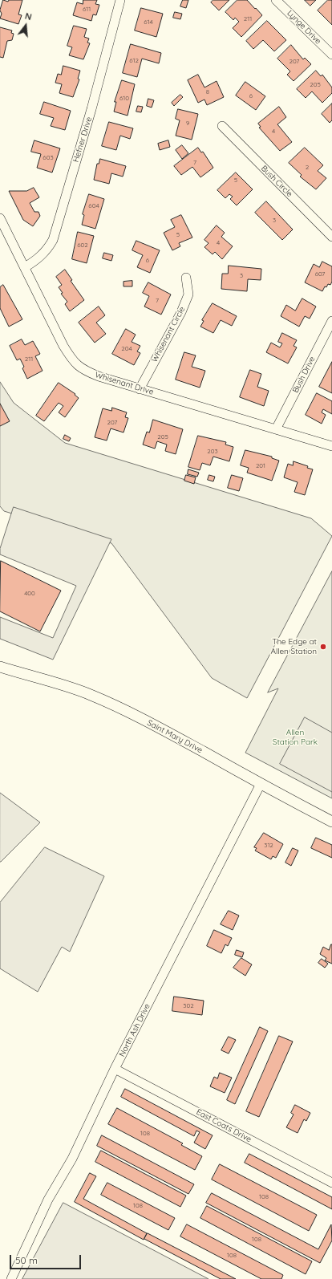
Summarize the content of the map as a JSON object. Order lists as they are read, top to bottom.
{
  "streets": {
    "street": [
      "Lynge Drive",
      "Hefner Drive",
      "Bush Circle",
      "Whisenant Circle",
      "Bush Drive",
      "Whisenant Drive",
      "Saint Mary Drive",
      "North Ash Drive",
      "East Coats Drive"
    ]
  },
  "crossings": [
    ["Hefner Drive", "Whisenant Drive"],
    ["Whisenant Circle", "Whisenant Drive"],
    ["Bush Drive", "Whisenant Drive"],
    ["Saint Mary Drive", "North Ash Drive"],
    ["North Ash Drive", "East Coats Drive"]
  ],
  "parks": ["Allen Station Park"],
  "places": ["The Edge at Allen Station"],
  "house_numbers": [
    "611",
    "211",
    "614",
    "612",
    "207",
    "205",
    "8",
    "6",
    "610",
    "9",
    "4",
    "603",
    "7",
    "2",
    "5",
    "604",
    "3",
    "5",
    "4",
    "602",
    "6",
    "607",
    "3",
    "7",
    "204",
    "211",
    "207",
    "205",
    "203",
    "201",
    "400",
    "312",
    "302",
    "108",
    "108",
    "108",
    "108",
    "108"
  ],
  "scale_bar": "50 m",
  "north": "top"
}
